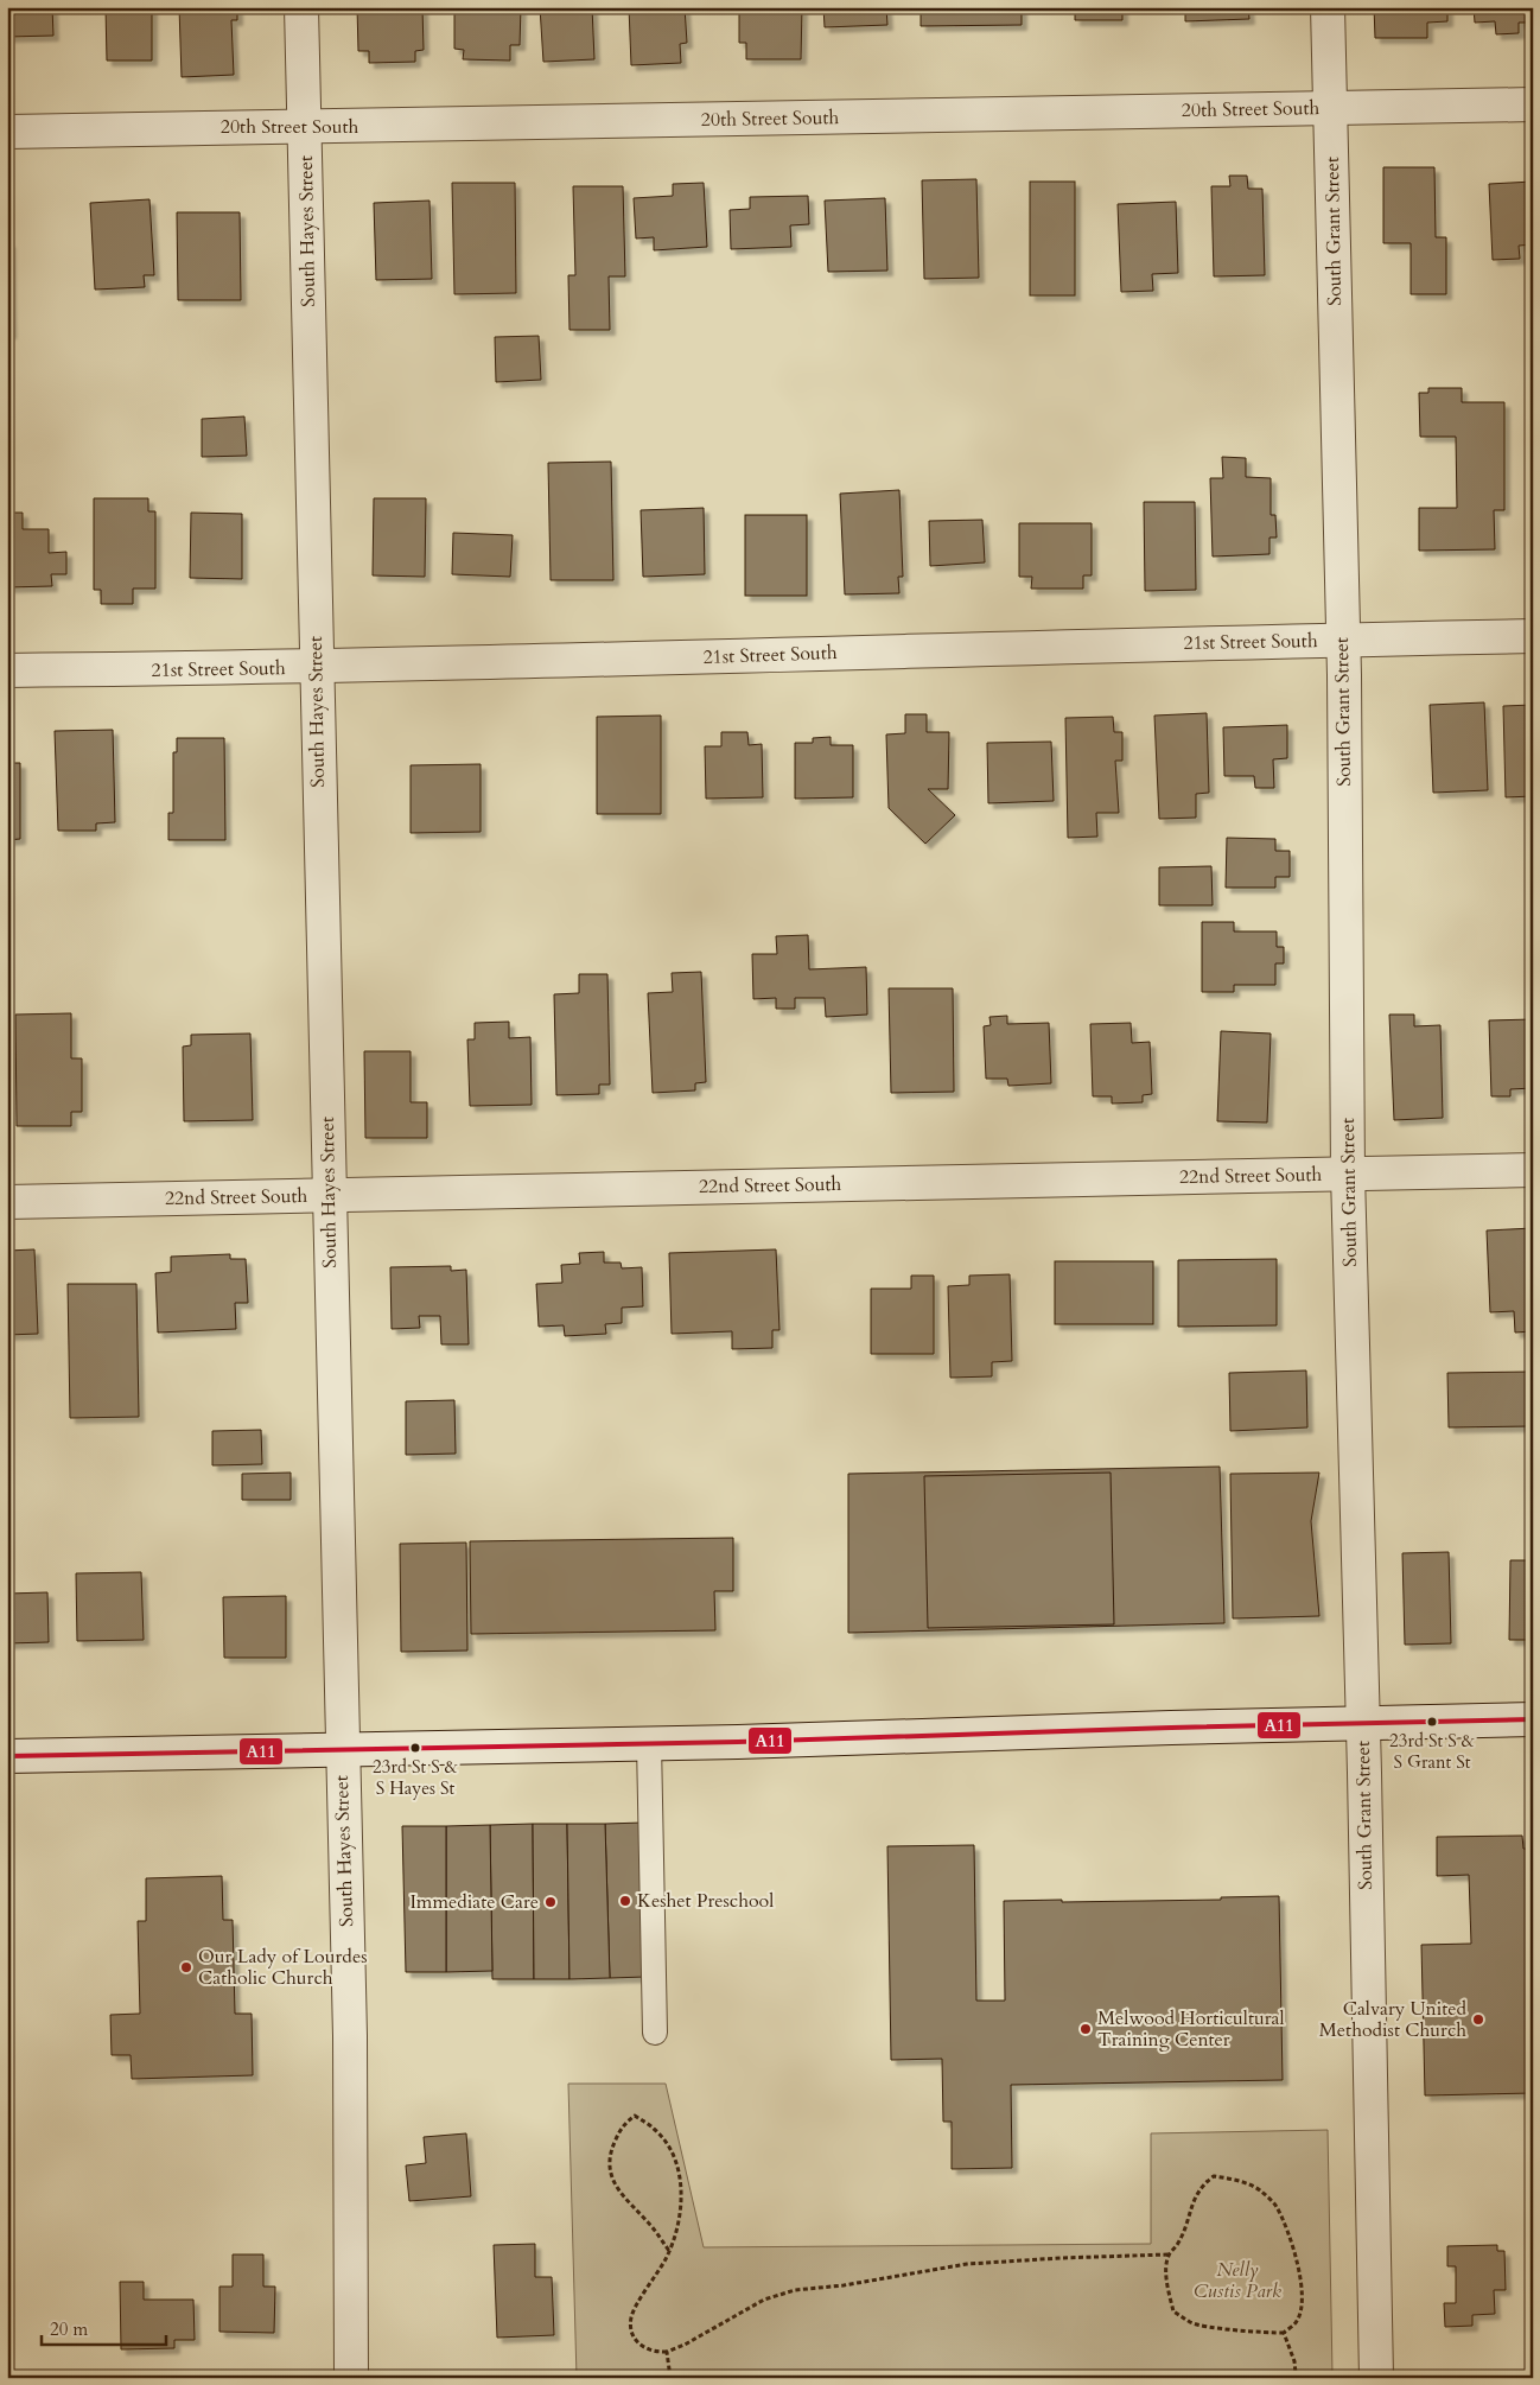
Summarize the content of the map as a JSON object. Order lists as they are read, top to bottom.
{
  "streets": {
    "street": [
      "20th Street South",
      "South Hayes Street",
      "South Grant Street",
      "21st Street South",
      "22nd Street South"
    ]
  },
  "crossings": [
    ["20th Street South", "South Hayes Street"],
    ["20th Street South", "South Grant Street"],
    ["South Hayes Street", "21st Street South"],
    ["South Hayes Street", "22nd Street South"],
    ["South Grant Street", "21st Street South"],
    ["South Grant Street", "22nd Street South"]
  ],
  "parks": ["Nelly Custis Park"],
  "places": [
    "23rd St S & S Grant St",
    "23rd St S & S Hayes St",
    "Keshet Preschool",
    "Immediate Care",
    "Our Lady of Lourdes Catholic Church",
    "Calvary United Methodist Church",
    "Melwood Horticultural Training Center"
  ],
  "lines": ["transit line A11"],
  "scale_bar": "20 m"
}
